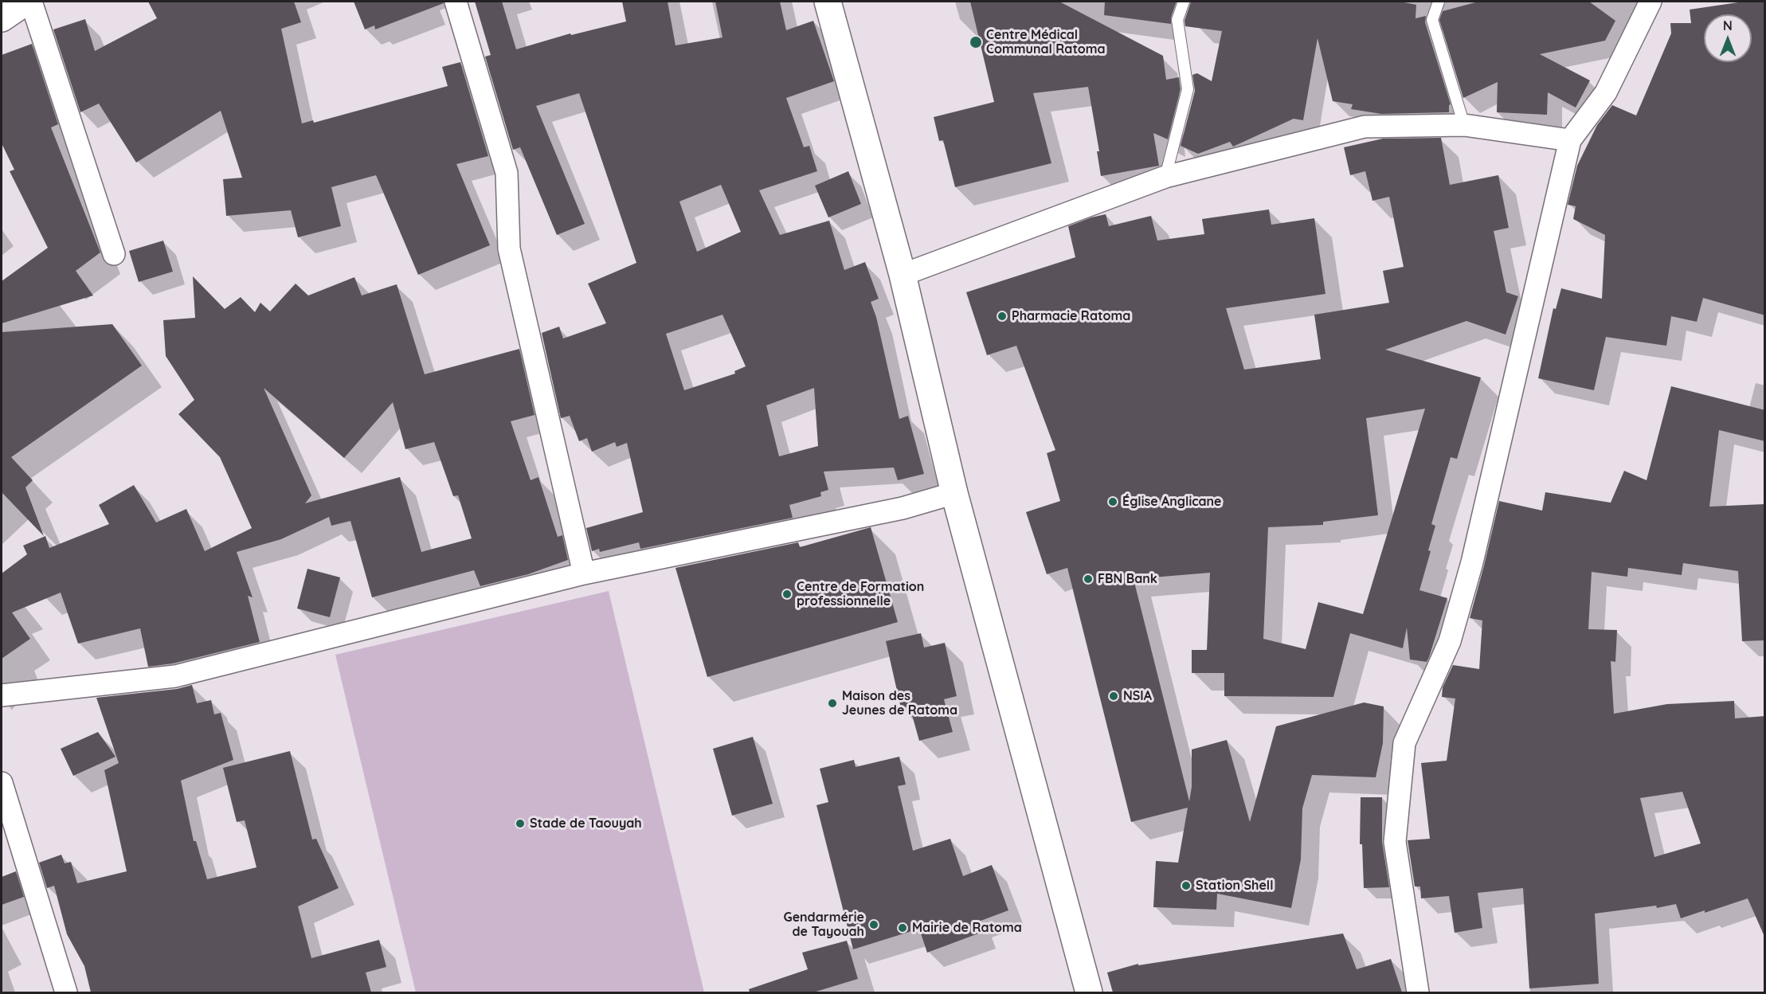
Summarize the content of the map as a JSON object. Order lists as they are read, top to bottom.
{
  "places": [
    "Centre Médical Communal Ratoma",
    "Pharmacie Ratoma",
    "Église Anglicane",
    "FBN Bank",
    "Centre de Formation professionnelle",
    "NSIA",
    "Maison des Jeunes de Ratoma",
    "Stade de Taouyah",
    "Station Shell",
    "Gendarmérie de Tayouah",
    "Mairie de Ratoma"
  ],
  "north": "top"
}
